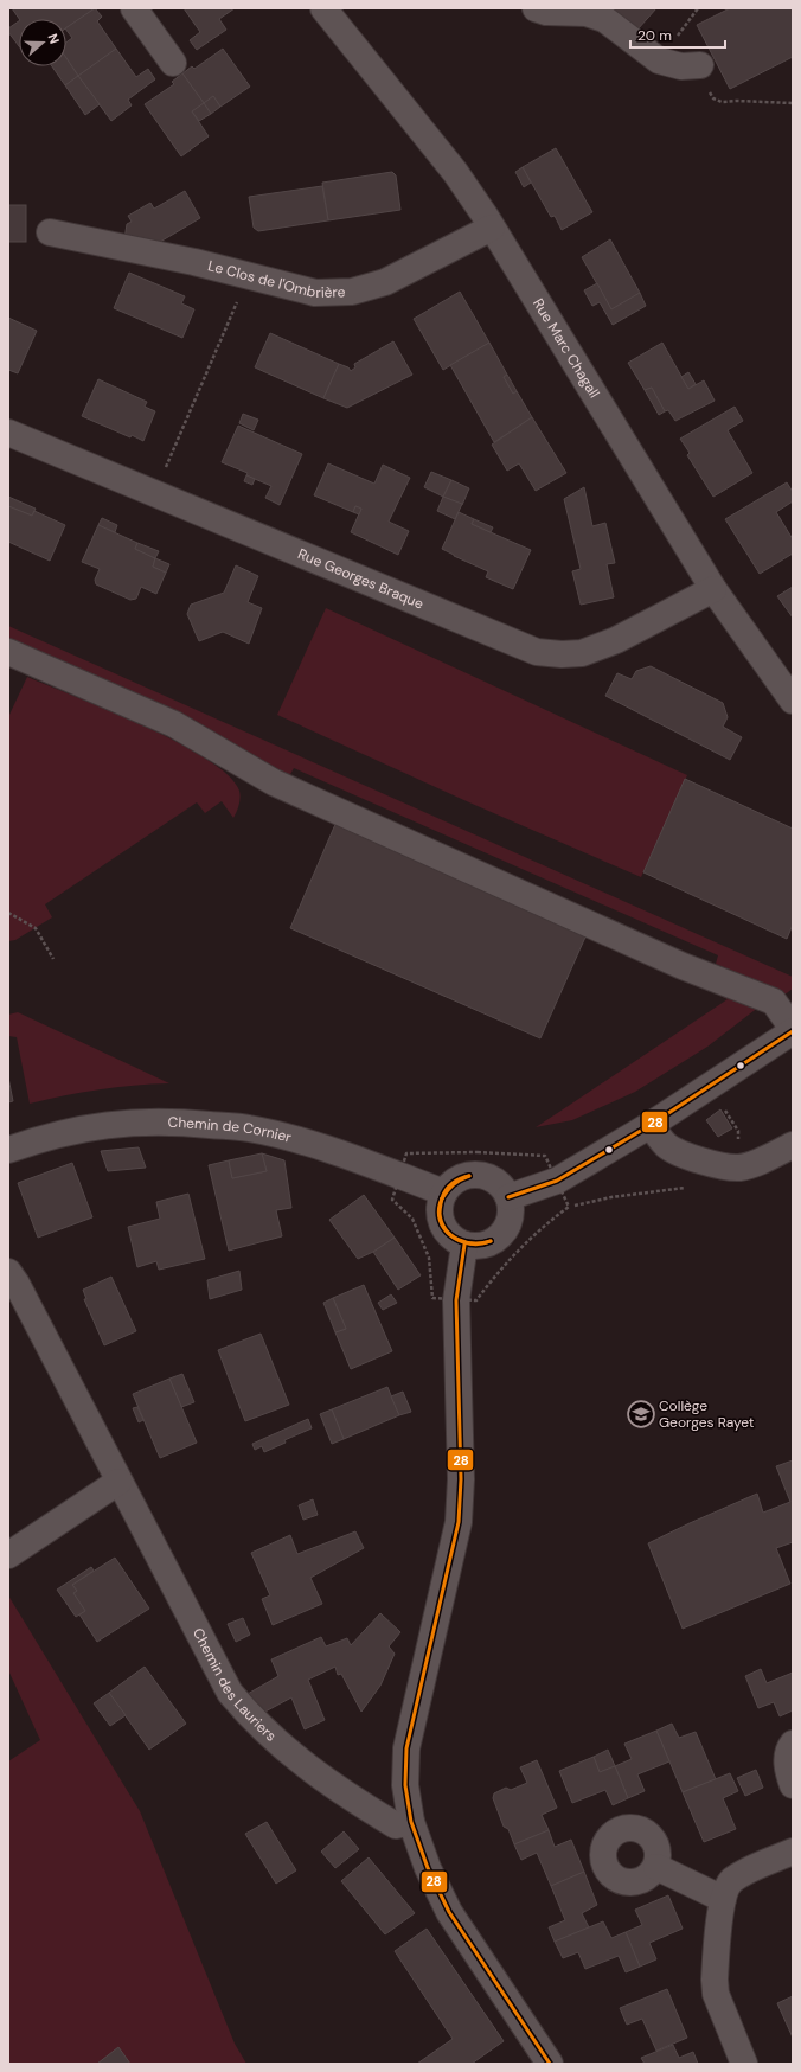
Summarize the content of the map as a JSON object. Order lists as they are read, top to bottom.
{
  "streets": {
    "street": [
      "Le Clos de l'Ombrière",
      "Rue Marc Chagall",
      "Rue Georges Braque",
      "Chemin de Cornier",
      "Chemin des Lauriers"
    ]
  },
  "crossings": [
    ["Le Clos de l'Ombrière", "Rue Marc Chagall"],
    ["Rue Marc Chagall", "Rue Georges Braque"]
  ],
  "places": {
    "school or university": ["Collège Georges Rayet"]
  },
  "lines": ["transit line 28"],
  "scale_bar": "20 m",
  "north": "right"
}
